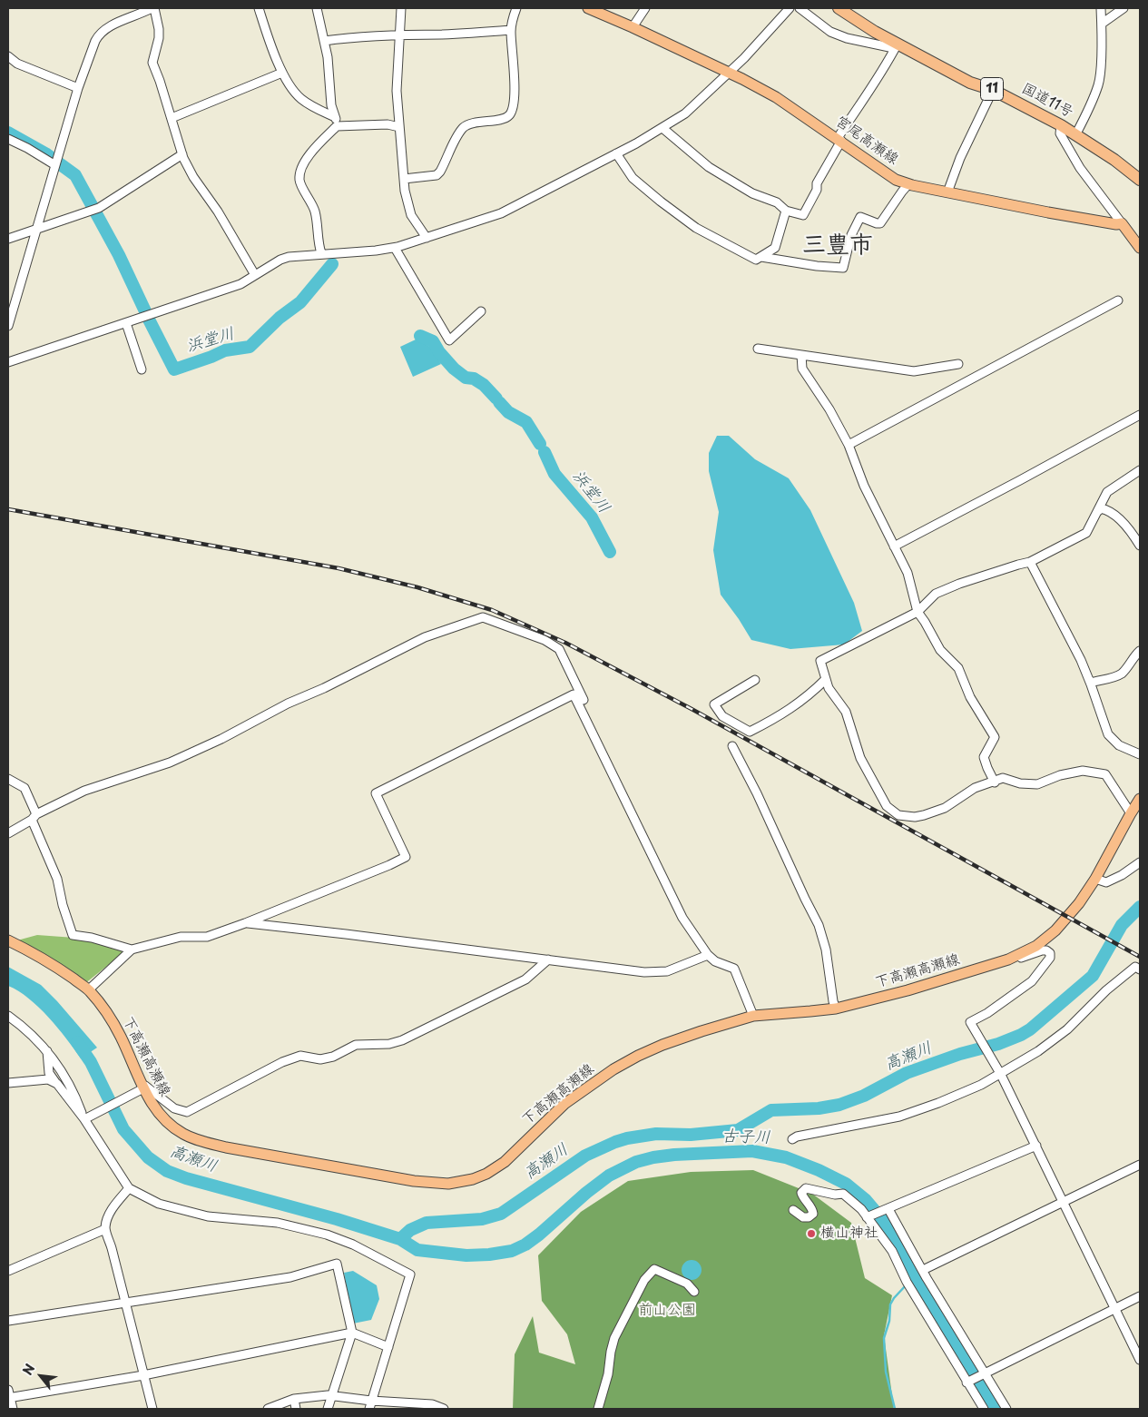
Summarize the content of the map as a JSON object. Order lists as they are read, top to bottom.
{
  "streets": {
    "highway": ["11", "国道11号"],
    "main road": ["宮尾高瀬線", "下高瀬高瀬線"]
  },
  "districts": ["三豊市"],
  "water": ["浜堂川", "高瀬川", "古子川"],
  "parks": ["前山公園"],
  "places": ["横山神社"],
  "north": "top left"
}
